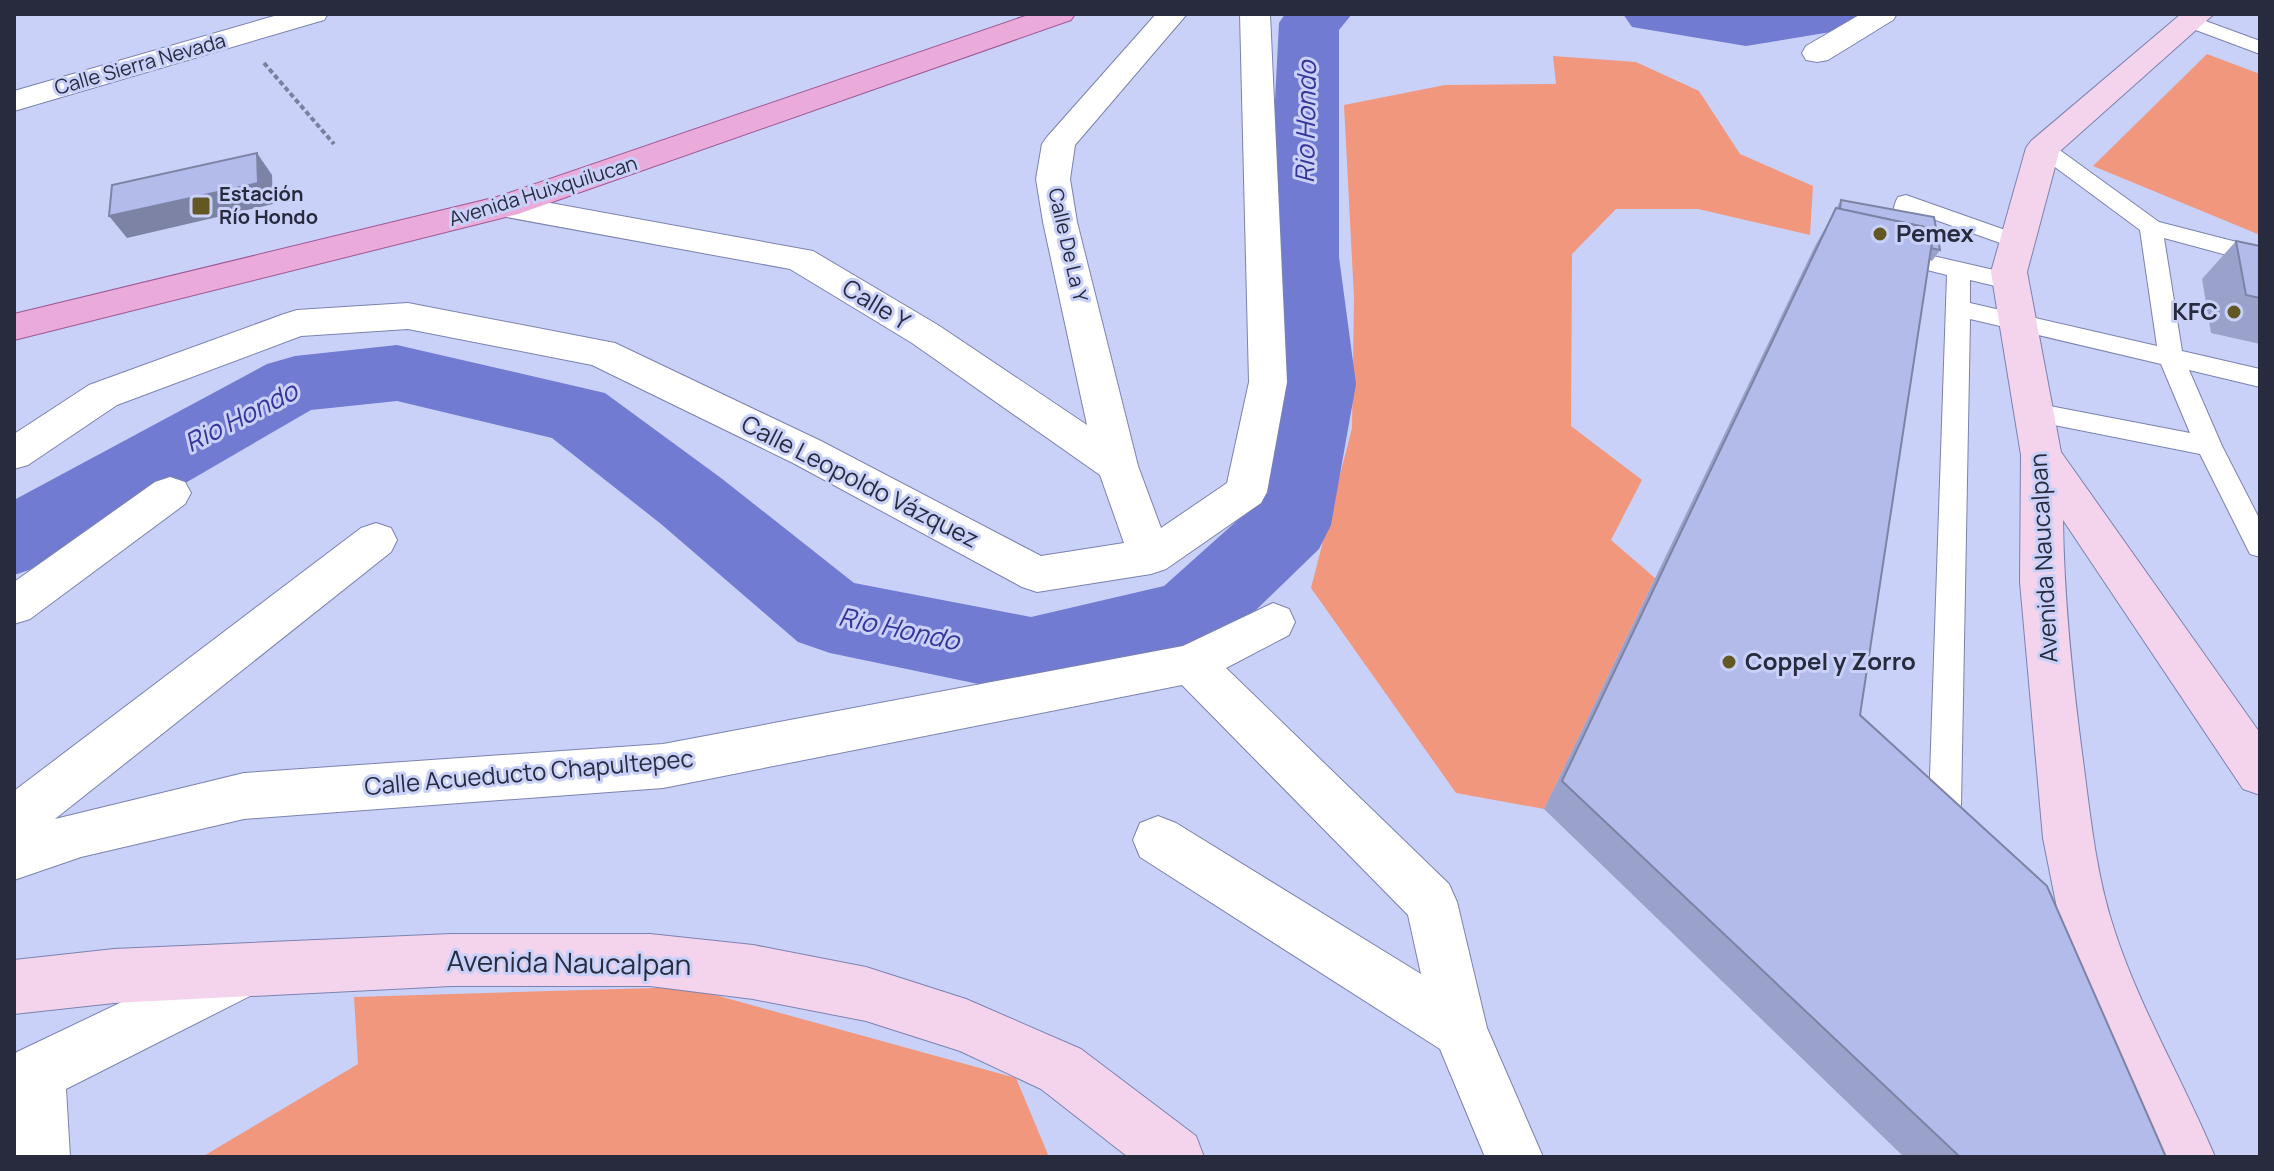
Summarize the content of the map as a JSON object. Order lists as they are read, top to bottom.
{
  "streets": {
    "main road": ["Avenida Huixquilucan", "Avenida Naucalpan"],
    "street": [
      "Calle Sierra Nevada",
      "Calle De La Y",
      "Calle Y",
      "Calle Leopoldo Vázquez",
      "Calle Acueducto Chapultepec"
    ]
  },
  "crossings": [
    ["Avenida Huixquilucan", "Calle Y"],
    ["Calle De La Y", "Calle Y"]
  ],
  "water": ["Rio Hondo"],
  "places": {
    "transit": ["Estación Río Hondo"],
    "other": ["Pemex", "KFC", "Coppel y Zorro"]
  }
}
